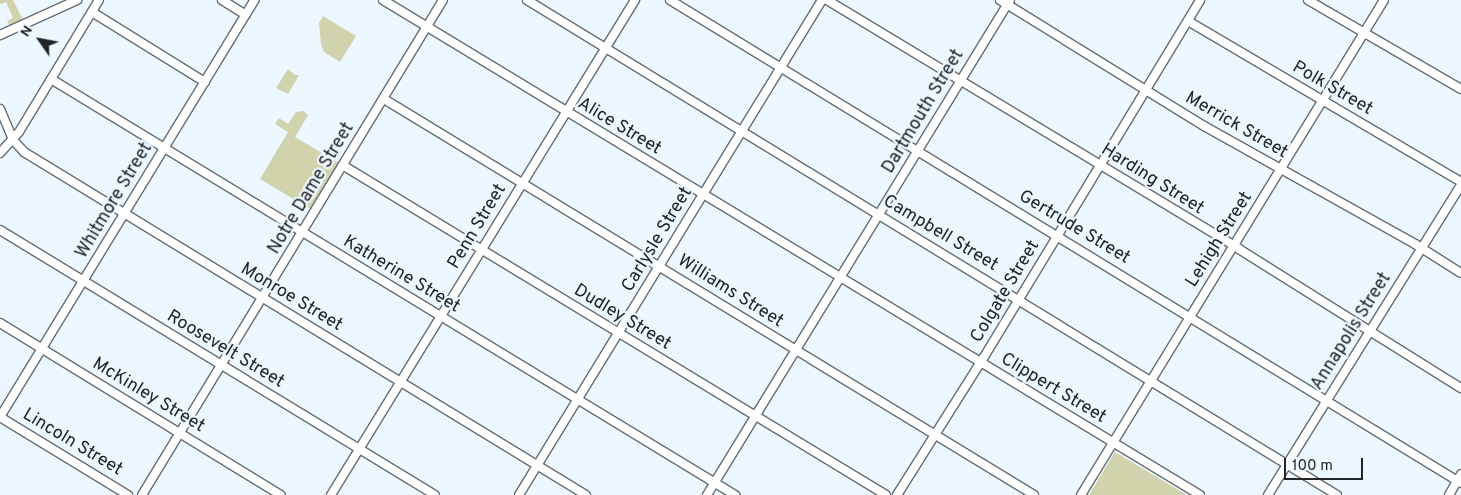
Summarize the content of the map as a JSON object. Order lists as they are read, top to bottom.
{
  "streets": {
    "street": [
      "Polk Street",
      "Dartmouth Street",
      "Merrick Street",
      "Alice Street",
      "Harding Street",
      "Notre Dame Street",
      "Whitmore Street",
      "Penn Street",
      "Gertrude Street",
      "Campbell Street",
      "Carlysle Street",
      "Lehigh Street",
      "Katherine Street",
      "Williams Street",
      "Colgate Street",
      "Monroe Street",
      "Dudley Street",
      "Annapolis Street",
      "Roosevelt Street",
      "Clippert Street",
      "McKinley Street",
      "Lincoln Street"
    ]
  },
  "crossings": [
    ["Polk Street", "Lehigh Street"],
    ["Polk Street", "Colgate Street"],
    ["Polk Street", "Annapolis Street"],
    ["Dartmouth Street", "Merrick Street"],
    ["Dartmouth Street", "Alice Street"],
    ["Dartmouth Street", "Harding Street"],
    ["Dartmouth Street", "Gertrude Street"],
    ["Dartmouth Street", "Campbell Street"],
    ["Dartmouth Street", "Katherine Street"],
    ["Dartmouth Street", "Williams Street"],
    ["Dartmouth Street", "Dudley Street"],
    ["Dartmouth Street", "Clippert Street"],
    ["Merrick Street", "Lehigh Street"],
    ["Merrick Street", "Colgate Street"],
    ["Merrick Street", "Annapolis Street"],
    ["Alice Street", "Notre Dame Street"],
    ["Alice Street", "Penn Street"],
    ["Alice Street", "Carlysle Street"],
    ["Alice Street", "Clippert Street"],
    ["Harding Street", "Lehigh Street"],
    ["Harding Street", "Colgate Street"],
    ["Harding Street", "Annapolis Street"],
    ["Notre Dame Street", "Katherine Street"],
    ["Notre Dame Street", "Williams Street"],
    ["Notre Dame Street", "Monroe Street"],
    ["Notre Dame Street", "Dudley Street"],
    ["Notre Dame Street", "Roosevelt Street"],
    ["Notre Dame Street", "McKinley Street"],
    ["Whitmore Street", "Katherine Street"],
    ["Whitmore Street", "Monroe Street"],
    ["Whitmore Street", "Roosevelt Street"],
    ["Whitmore Street", "McKinley Street"],
    ["Whitmore Street", "Lincoln Street"],
    ["Penn Street", "Campbell Street"],
    ["Penn Street", "Katherine Street"],
    ["Penn Street", "Williams Street"],
    ["Penn Street", "Monroe Street"],
    ["Penn Street", "Dudley Street"],
    ["Penn Street", "Roosevelt Street"],
    ["Gertrude Street", "Carlysle Street"],
    ["Gertrude Street", "Lehigh Street"],
    ["Gertrude Street", "Colgate Street"],
    ["Gertrude Street", "Annapolis Street"],
    ["Campbell Street", "Carlysle Street"],
    ["Campbell Street", "Lehigh Street"],
    ["Campbell Street", "Colgate Street"],
    ["Campbell Street", "Annapolis Street"],
    ["Carlysle Street", "Katherine Street"],
    ["Carlysle Street", "Williams Street"],
    ["Carlysle Street", "Monroe Street"],
    ["Carlysle Street", "Dudley Street"],
    ["Lehigh Street", "Clippert Street"],
    ["Williams Street", "Colgate Street"],
    ["Colgate Street", "Clippert Street"]
  ],
  "scale_bar": "100 m",
  "north": "top left"
}
